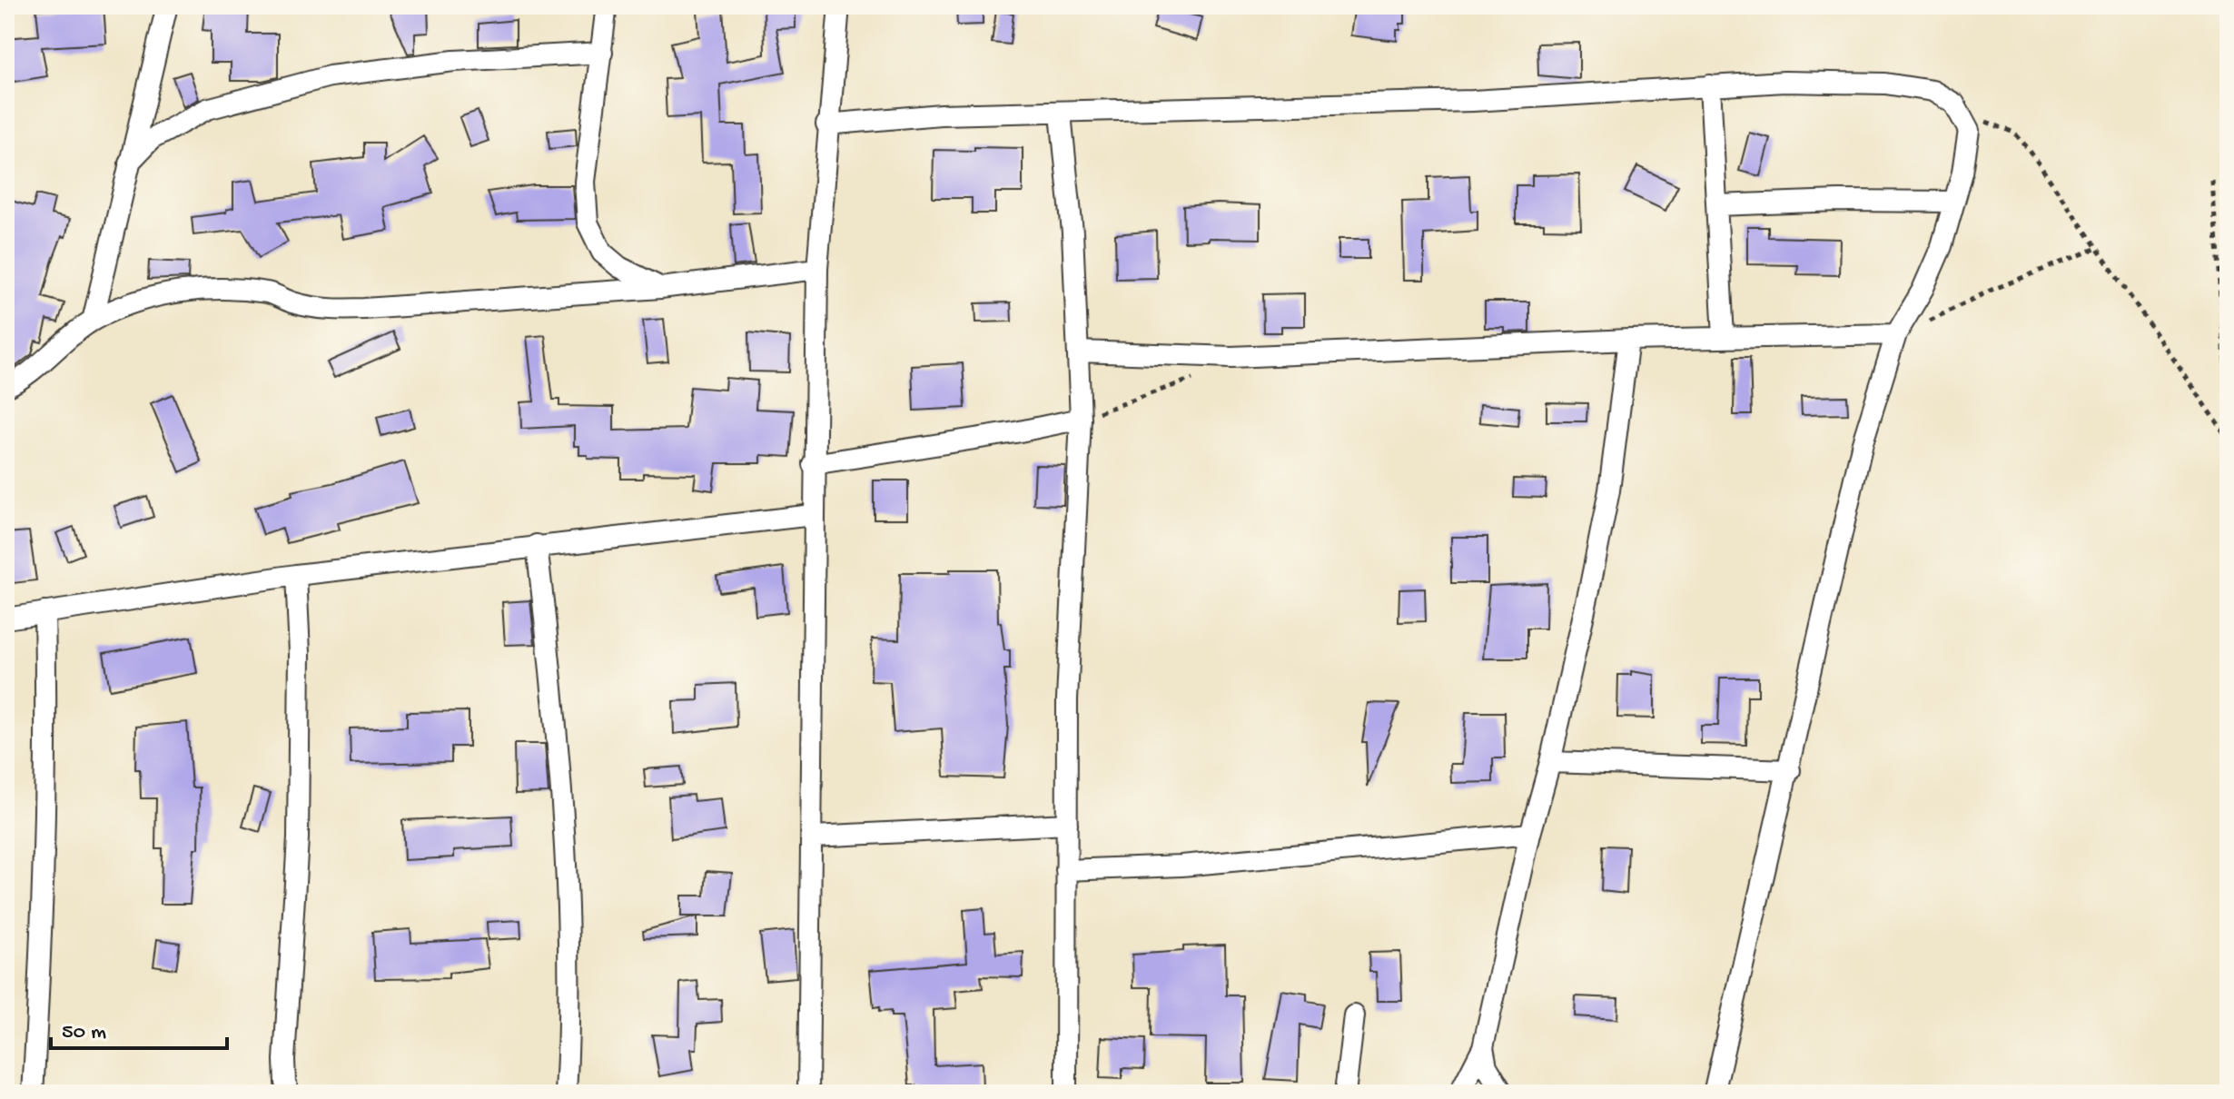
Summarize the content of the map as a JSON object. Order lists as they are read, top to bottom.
{
  "scale_bar": "50 m"
}
